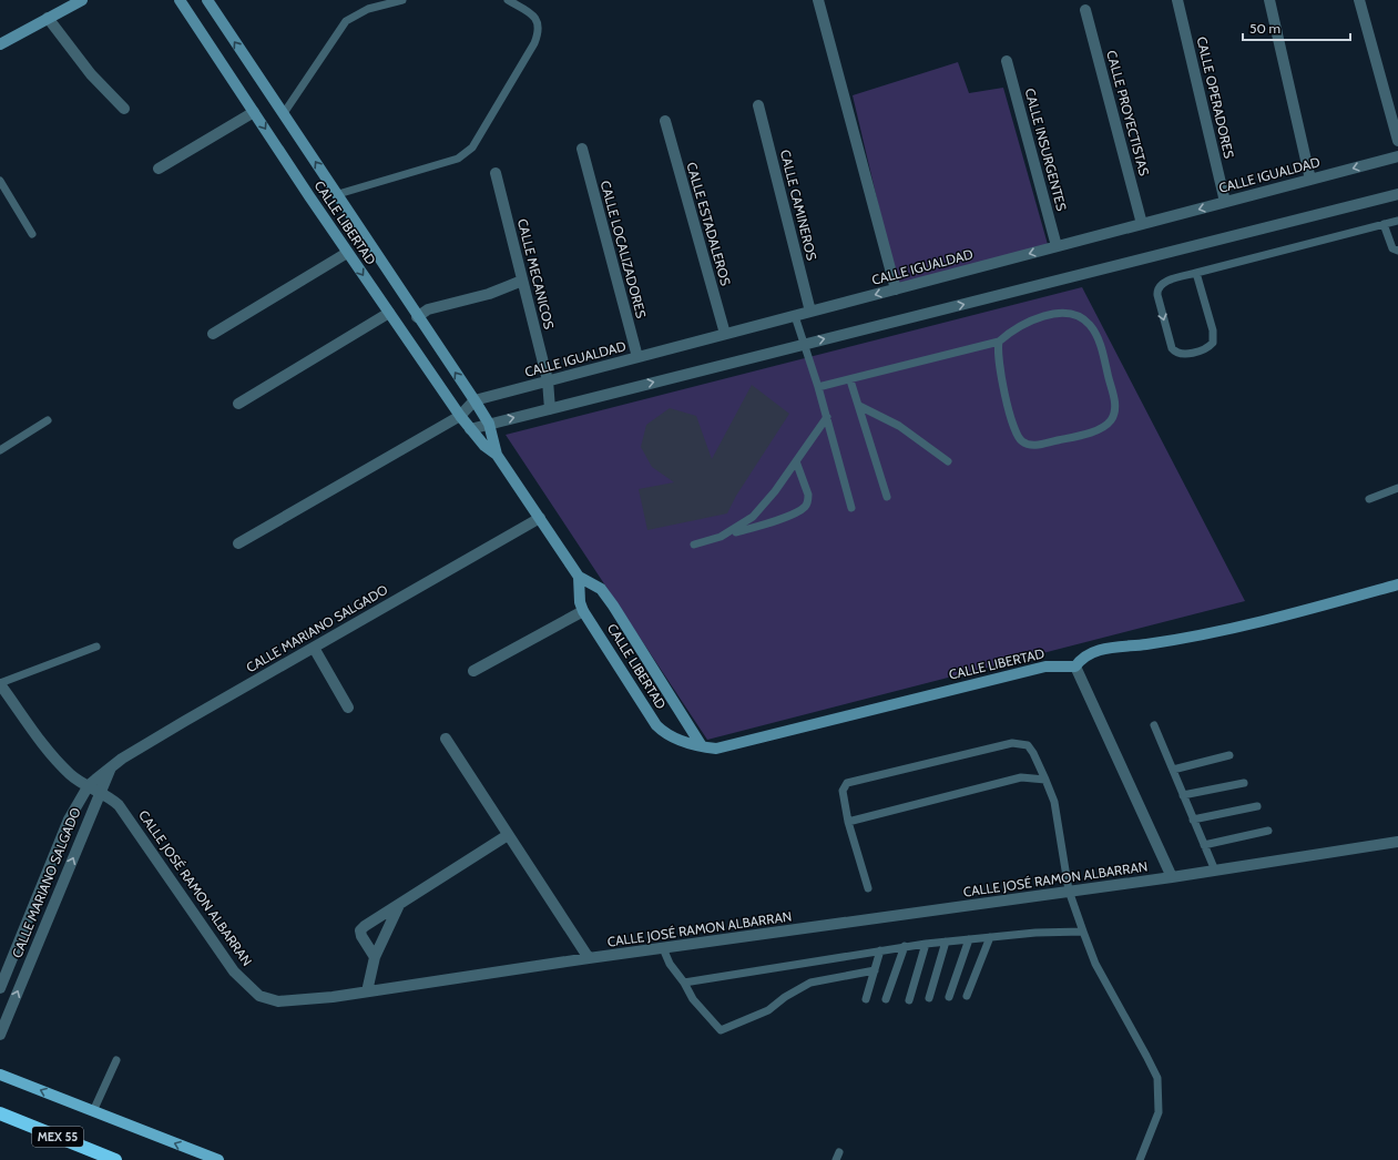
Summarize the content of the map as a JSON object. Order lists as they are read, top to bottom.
{
  "streets": {
    "highway": ["MEX 55"],
    "main road": ["CALLE LIBERTAD"],
    "street": [
      "CALLE OPERADORES",
      "CALLE PROYECTISTAS",
      "CALLE INSURGENTES",
      "CALLE IGUALDAD",
      "CALLE CAMINEROS",
      "CALLE ESTADALEROS",
      "CALLE LOCALIZADORES",
      "CALLE MECANICOS",
      "CALLE MARIANO SALGADO",
      "CALLE JOSÉ RAMON ALBARRAN"
    ]
  },
  "crossings": [
    ["CALLE OPERADORES", "CALLE IGUALDAD"],
    ["CALLE PROYECTISTAS", "CALLE IGUALDAD"],
    ["CALLE INSURGENTES", "CALLE IGUALDAD"],
    ["CALLE IGUALDAD", "CALLE CAMINEROS"],
    ["CALLE IGUALDAD", "CALLE LIBERTAD"],
    ["CALLE IGUALDAD", "CALLE ESTADALEROS"],
    ["CALLE IGUALDAD", "CALLE LOCALIZADORES"],
    ["CALLE IGUALDAD", "CALLE MECANICOS"],
    ["CALLE LIBERTAD", "CALLE MARIANO SALGADO"],
    ["CALLE MARIANO SALGADO", "CALLE JOSÉ RAMON ALBARRAN"]
  ],
  "scale_bar": "50 m"
}
